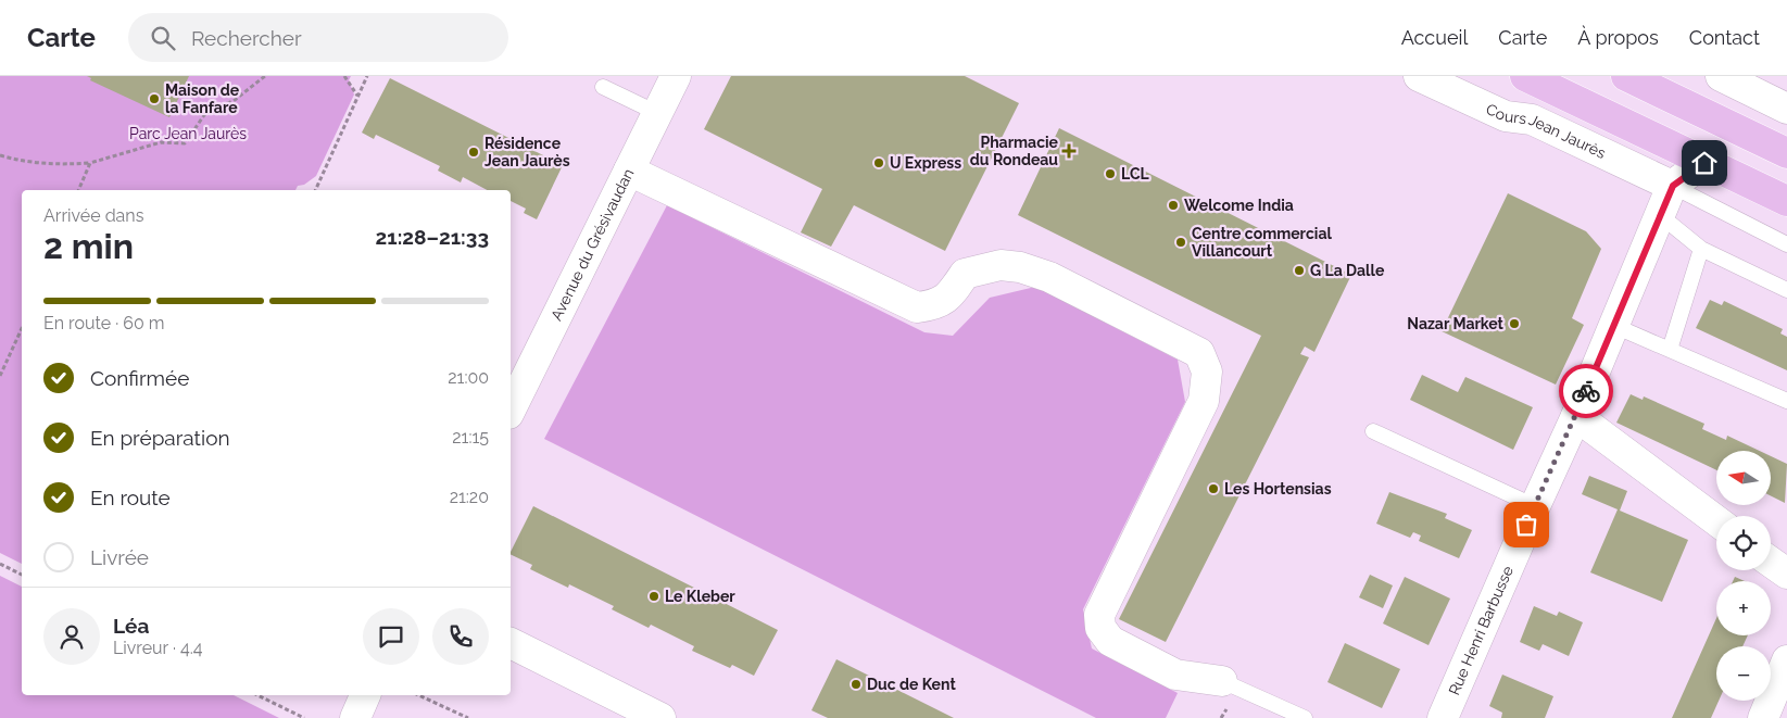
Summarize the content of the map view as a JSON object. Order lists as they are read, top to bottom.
{
  "streets": {
    "street": ["Cours Jean Jaurès", "Avenue du Grésivaudan", "Rue Henri Barbusse"]
  },
  "parks": ["Parc Jean Jaurès"],
  "places": {
    "other": [
      "Maison de la Fanfare",
      "Résidence Jean Jaurès",
      "U Express",
      "LCL",
      "Welcome India",
      "Centre commercial Villancourt",
      "G La Dalle",
      "Nazar Market",
      "Les Hortensias",
      "Le Kleber",
      "Duc de Kent"
    ],
    "health": ["Pharmacie du Rondeau"]
  },
  "north": "left",
  "page": {
    "header": "Carte",
    "search": "Rechercher",
    "nav": [
      "Accueil",
      "Carte",
      "À propos",
      "Contact"
    ],
    "heading": ["2 min", "Arrivée dans", "21:28–21:33"],
    "panel": ["Léa", "Livreur · 4.4"],
    "bar": "En route · 60 m",
    "list": [
      ["Confirmée", "21:00"],
      ["En préparation", "21:15"],
      ["En route", "21:20"],
      "Livrée"
    ],
    "map_buttons": ["+", "−"]
  }
}
